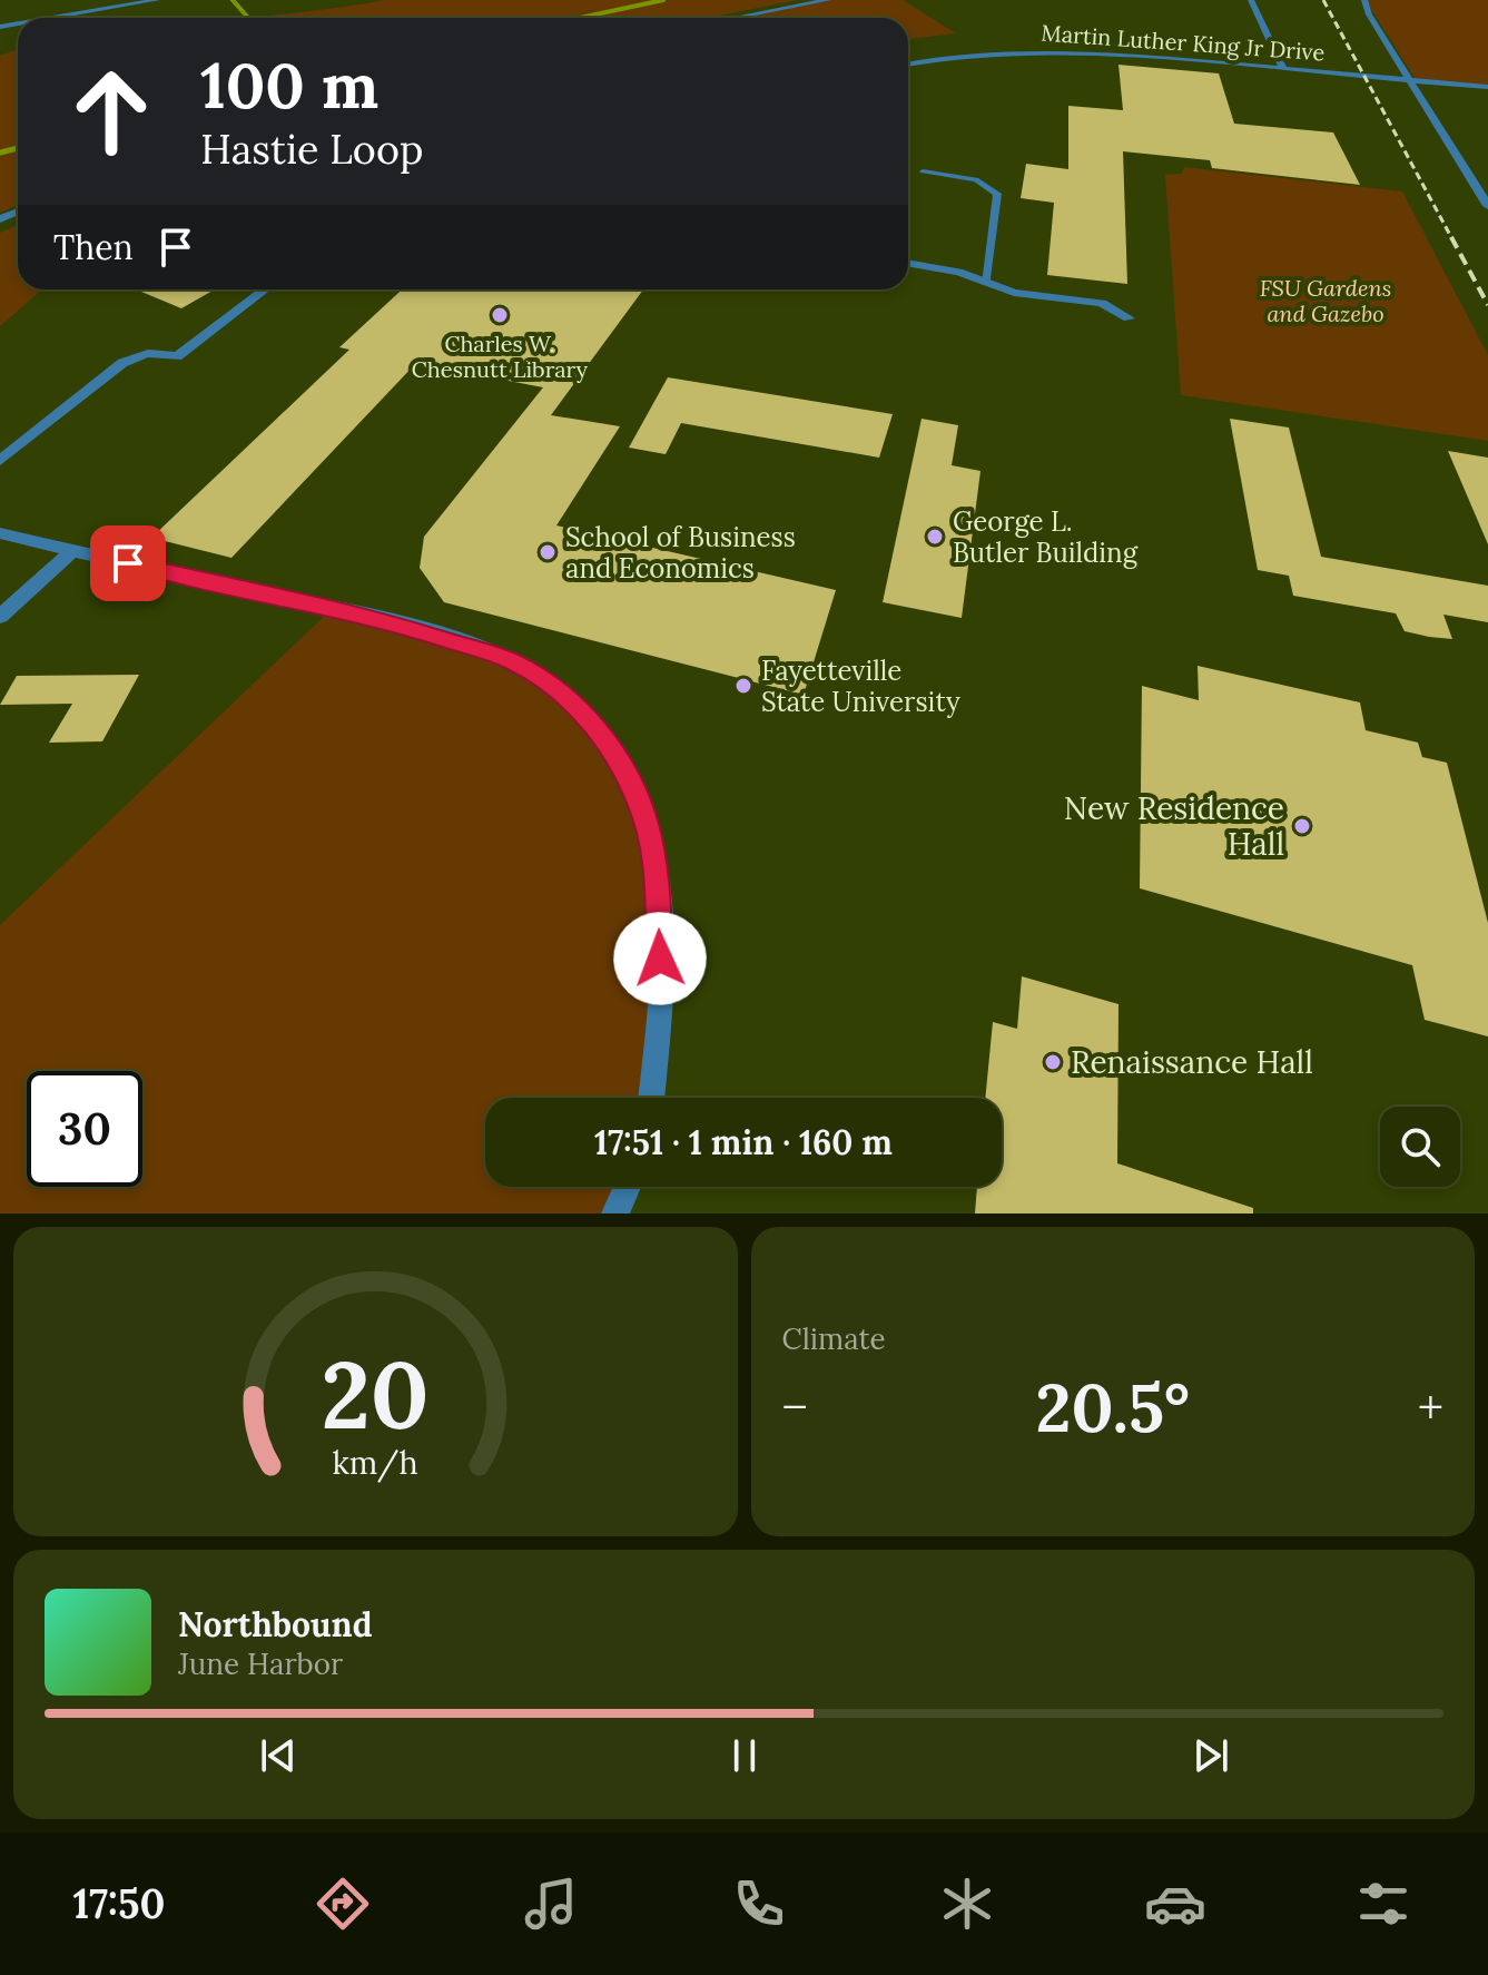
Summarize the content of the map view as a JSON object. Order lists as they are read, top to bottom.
{
  "streets": {
    "street": ["Martin Luther King Jr Drive"]
  },
  "parks": ["FSU Gardens and Gazebo"],
  "places": [
    "Charles W. Chesnutt Library",
    "George L. Butler Building",
    "School of Business and Economics",
    "Fayetteville State University",
    "New Residence Hall",
    "Renaissance Hall"
  ],
  "page": {
    "turn": ["100 m", "Hastie Loop"],
    "then": "Then",
    "limit": "30",
    "trip": "17:51 · 1 min · 160 m",
    "tile": "Climate",
    "heat": ["−", "20.5°", "+"],
    "song": ["Northbound", "June Harbor"],
    "tabs": "17:50",
    "gauge": ["20", "km/h"]
  }
}
